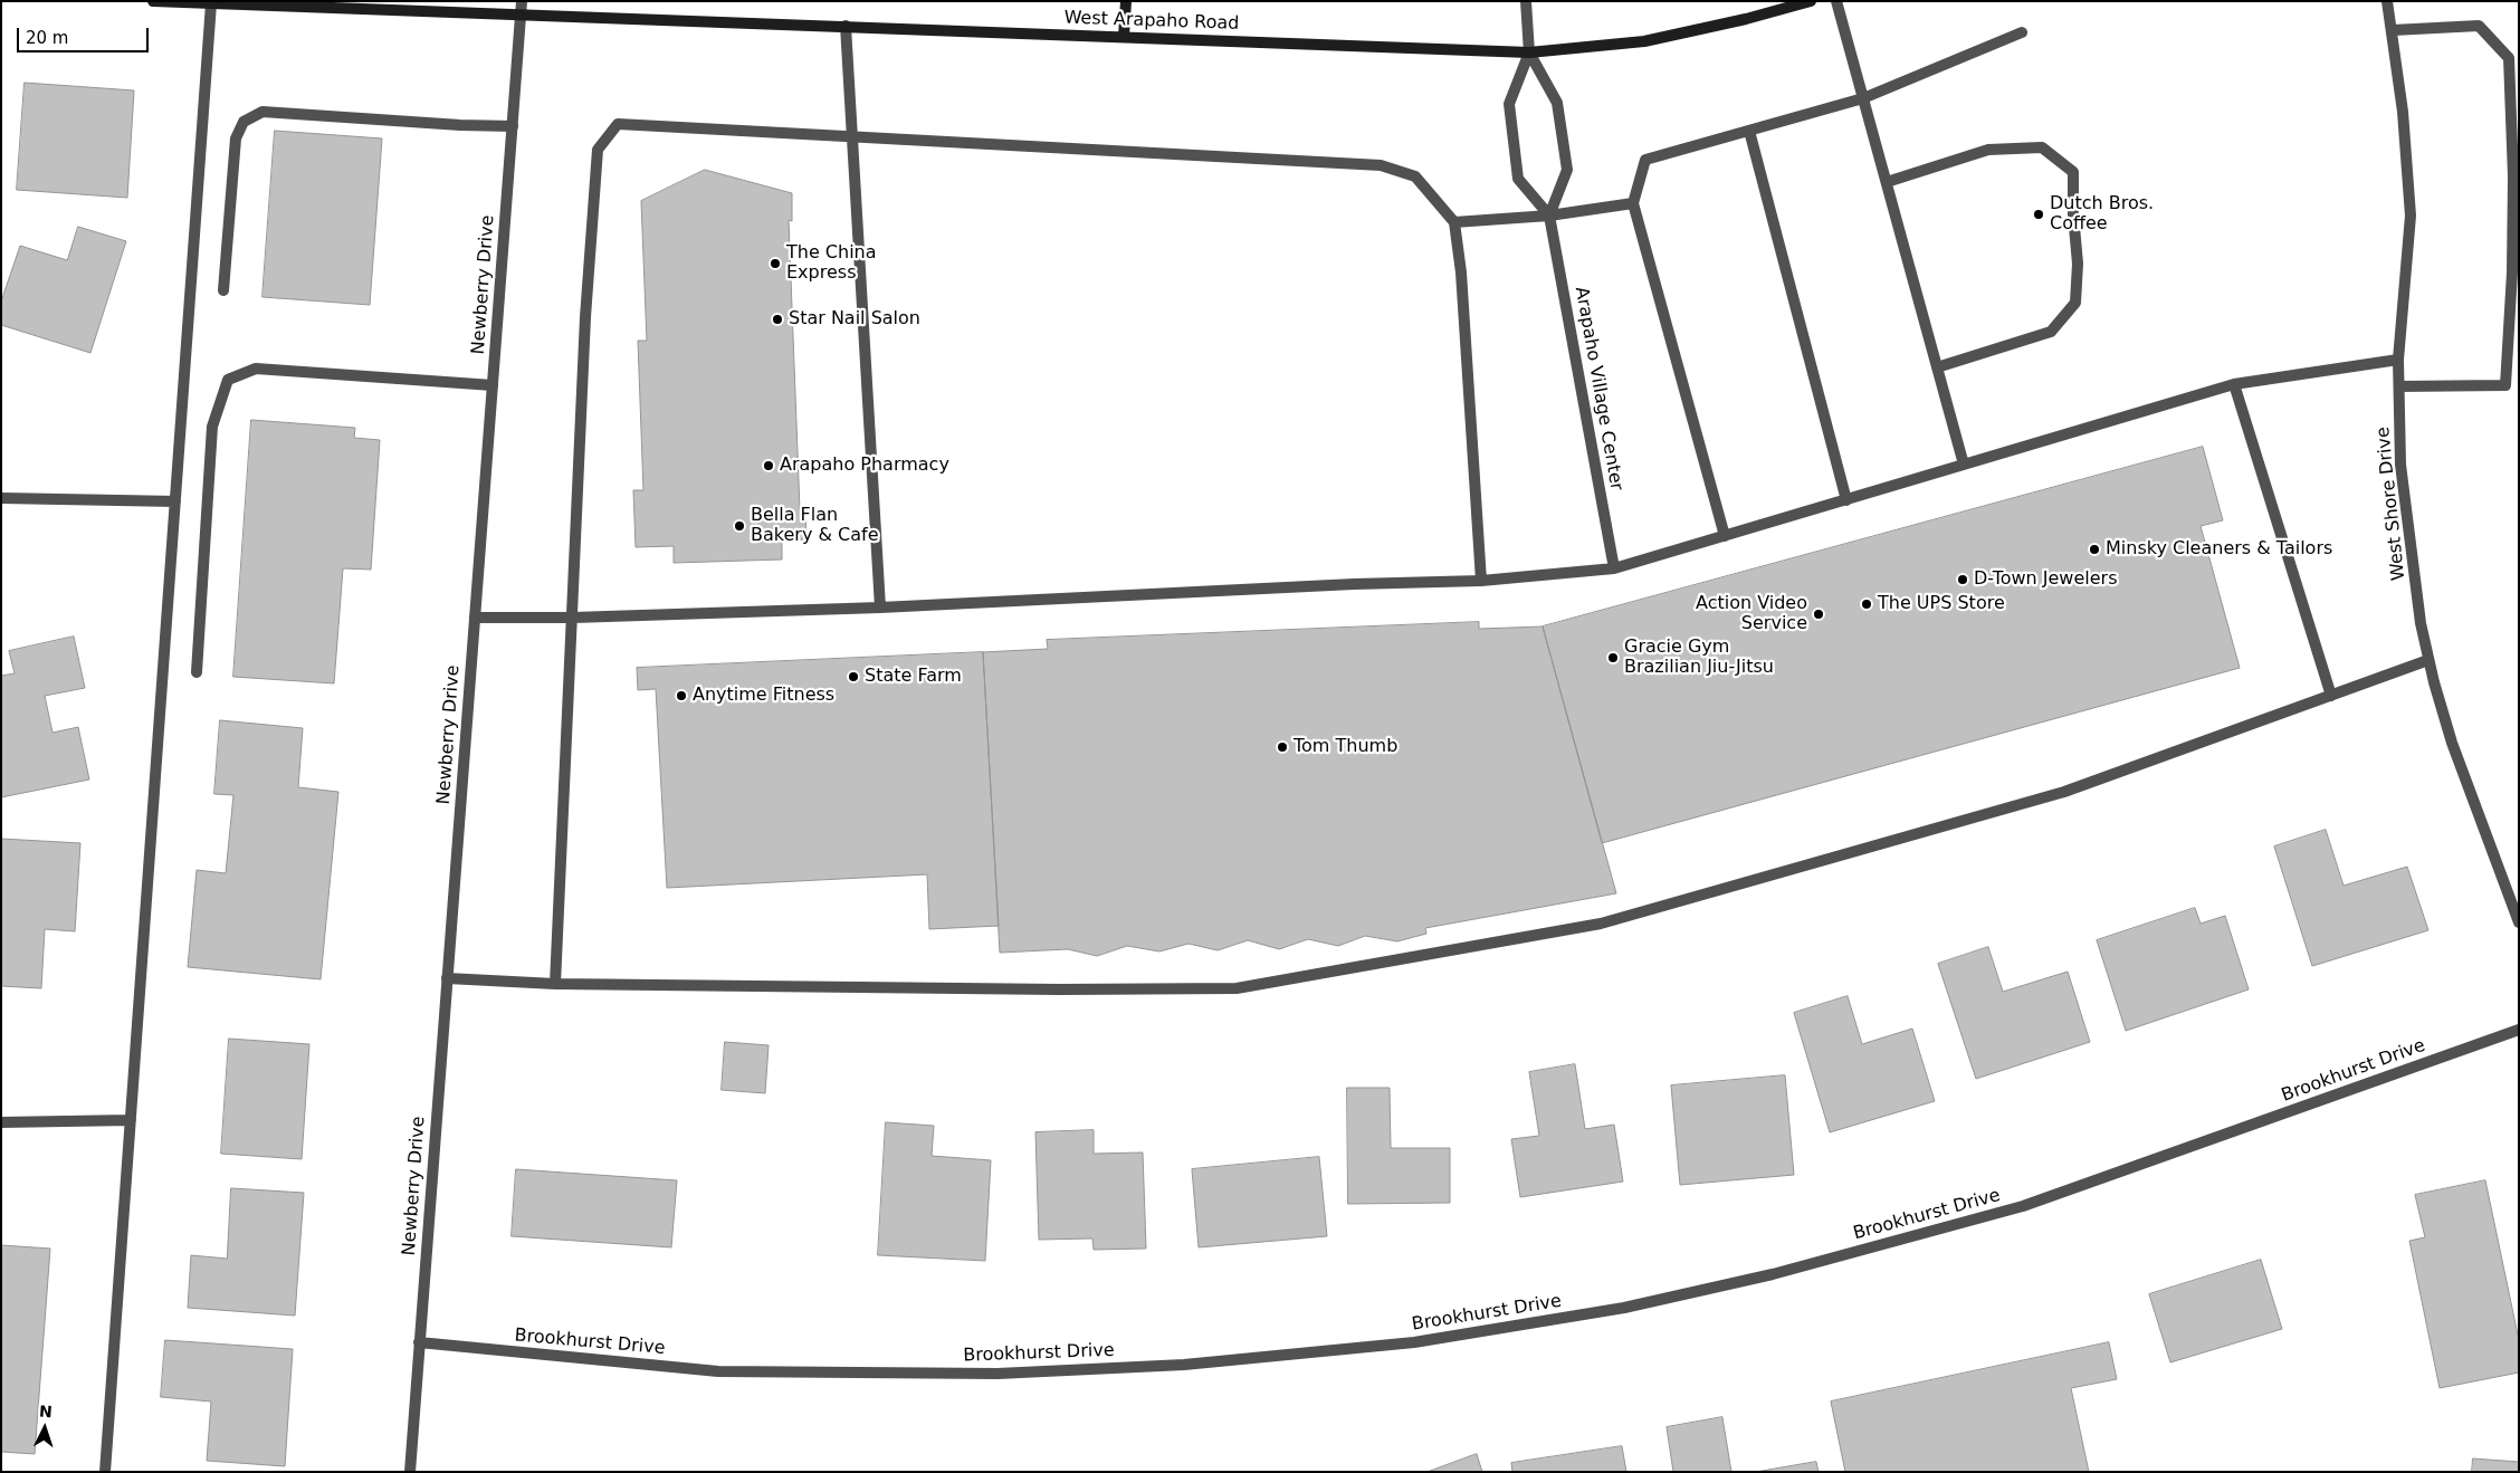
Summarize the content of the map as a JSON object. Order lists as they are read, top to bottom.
{
  "streets": {
    "main road": ["West Arapaho Road"],
    "street": [
      "Newberry Drive",
      "Arapaho Village Center",
      "West Shore Drive",
      "Brookhurst Drive"
    ]
  },
  "crossings": [
    ["West Arapaho Road", "Newberry Drive"],
    ["West Arapaho Road", "Arapaho Village Center"],
    ["Newberry Drive", "Brookhurst Drive"]
  ],
  "places": [
    "Dutch Bros. Coffee",
    "The China Express",
    "Star Nail Salon",
    "Arapaho Pharmacy",
    "Bella Flan Bakery & Cafe",
    "Minsky Cleaners & Tailors",
    "D-Town Jewelers",
    "The UPS Store",
    "Action Video Service",
    "Gracie Gym Brazilian Jiu-Jitsu",
    "State Farm",
    "Anytime Fitness",
    "Tom Thumb"
  ],
  "scale_bar": "20 m",
  "north": "top"
}
